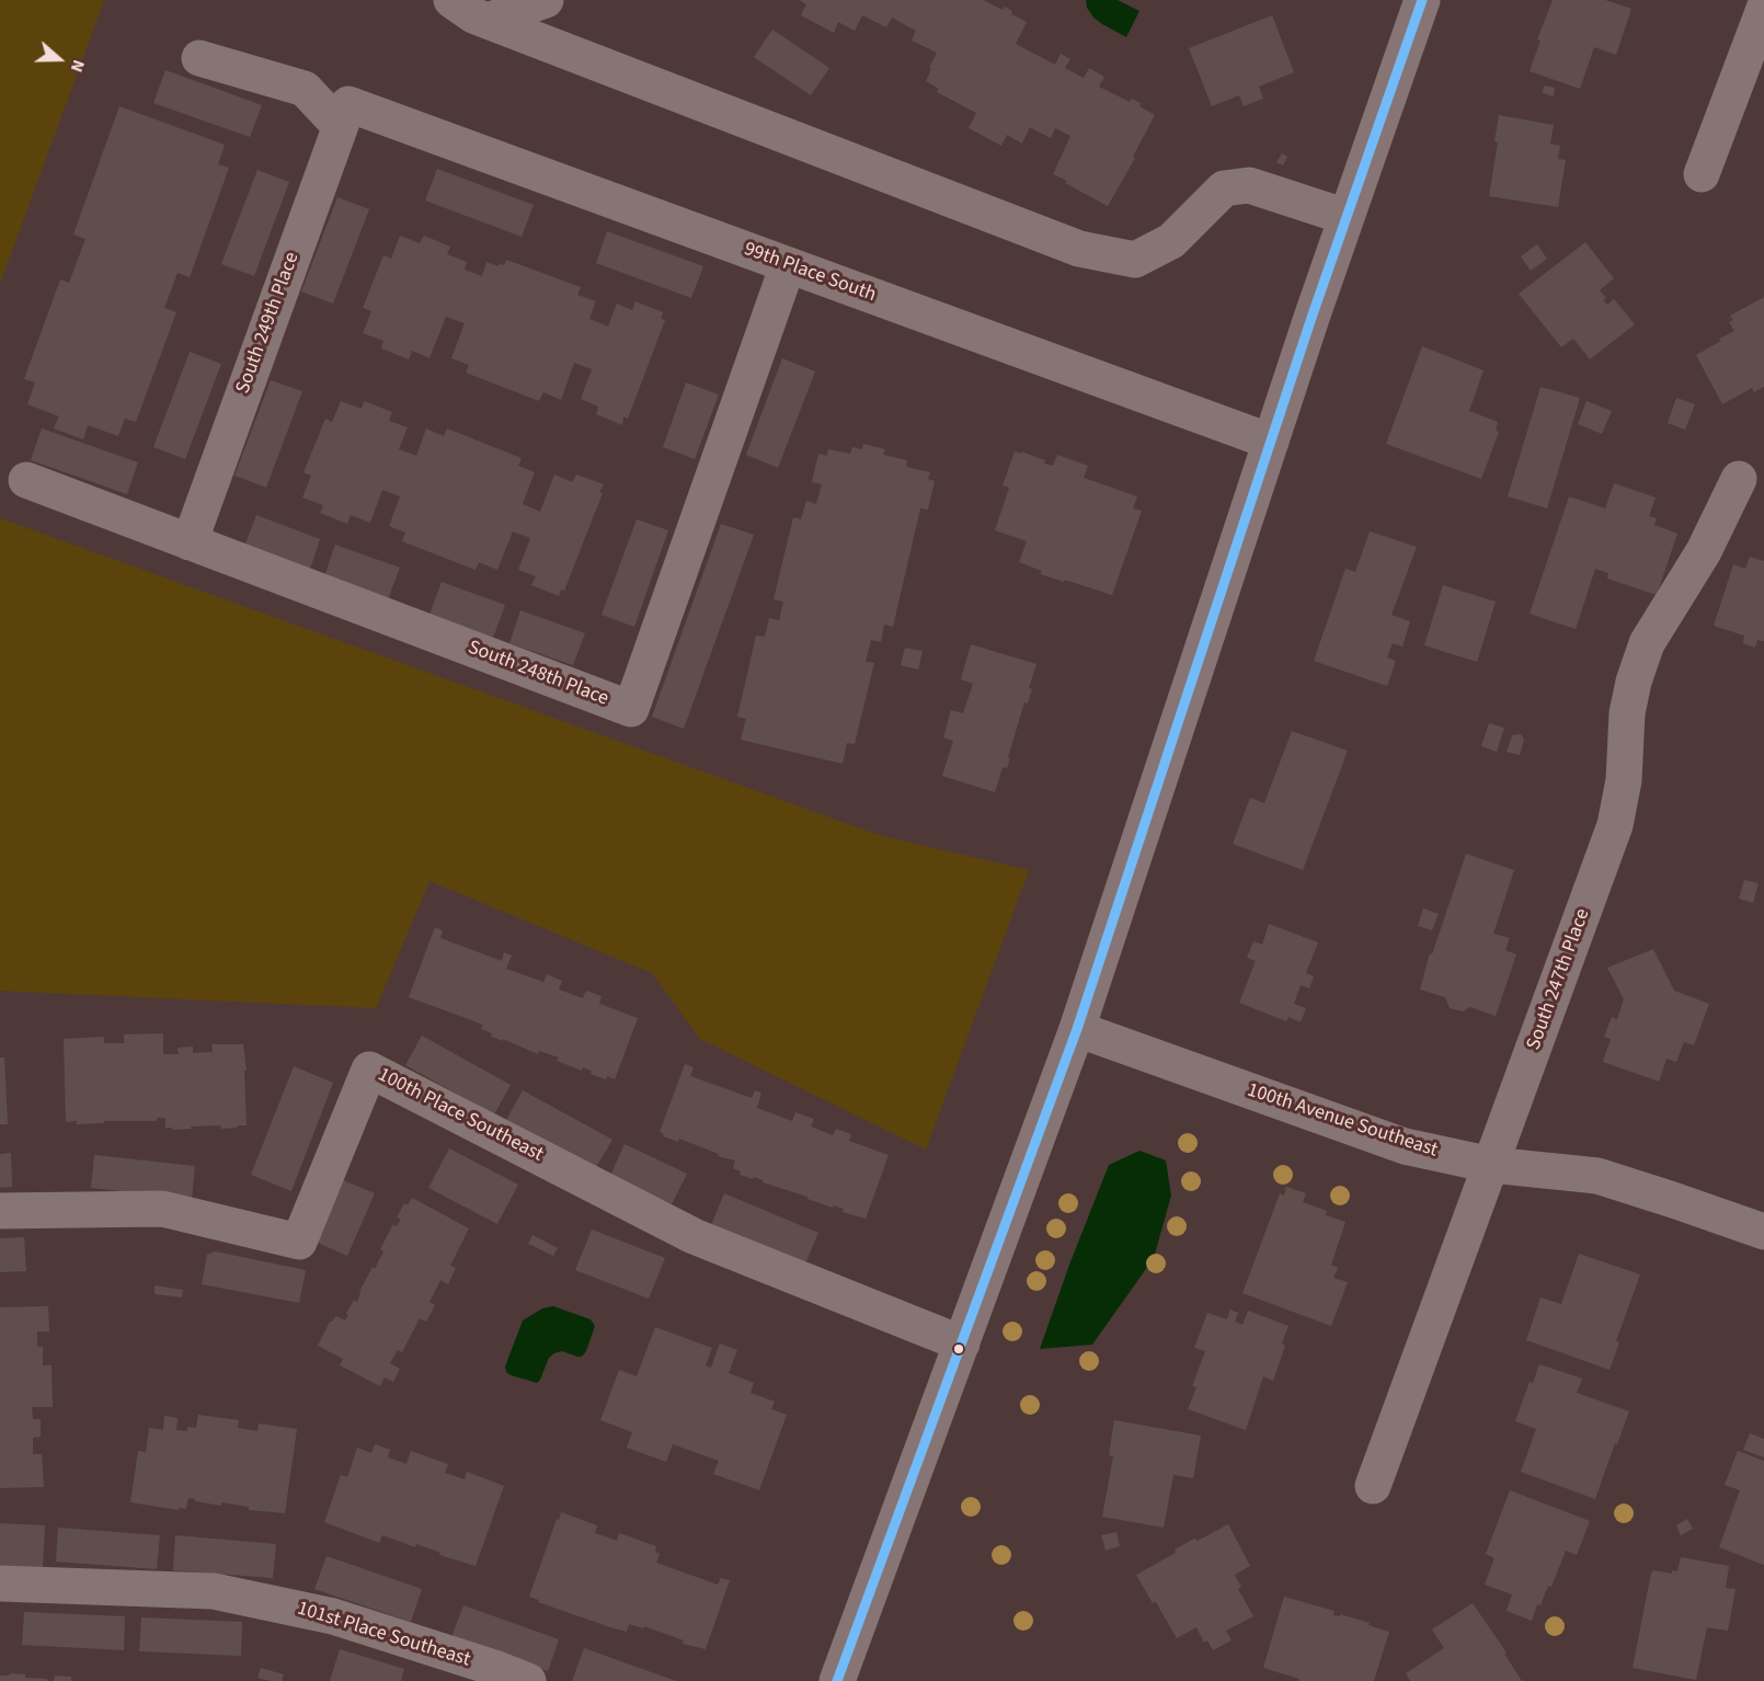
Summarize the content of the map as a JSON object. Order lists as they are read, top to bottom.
{
  "streets": {
    "street": [
      "99th Place South",
      "South 249th Place",
      "South 248th Place",
      "South 247th Place",
      "100th Place Southeast",
      "100th Avenue Southeast",
      "101st Place Southeast"
    ]
  },
  "crossings": [
    ["99th Place South", "South 249th Place"],
    ["99th Place South", "South 248th Place"],
    ["South 249th Place", "South 248th Place"],
    ["South 247th Place", "100th Avenue Southeast"]
  ],
  "north": "right"
}
